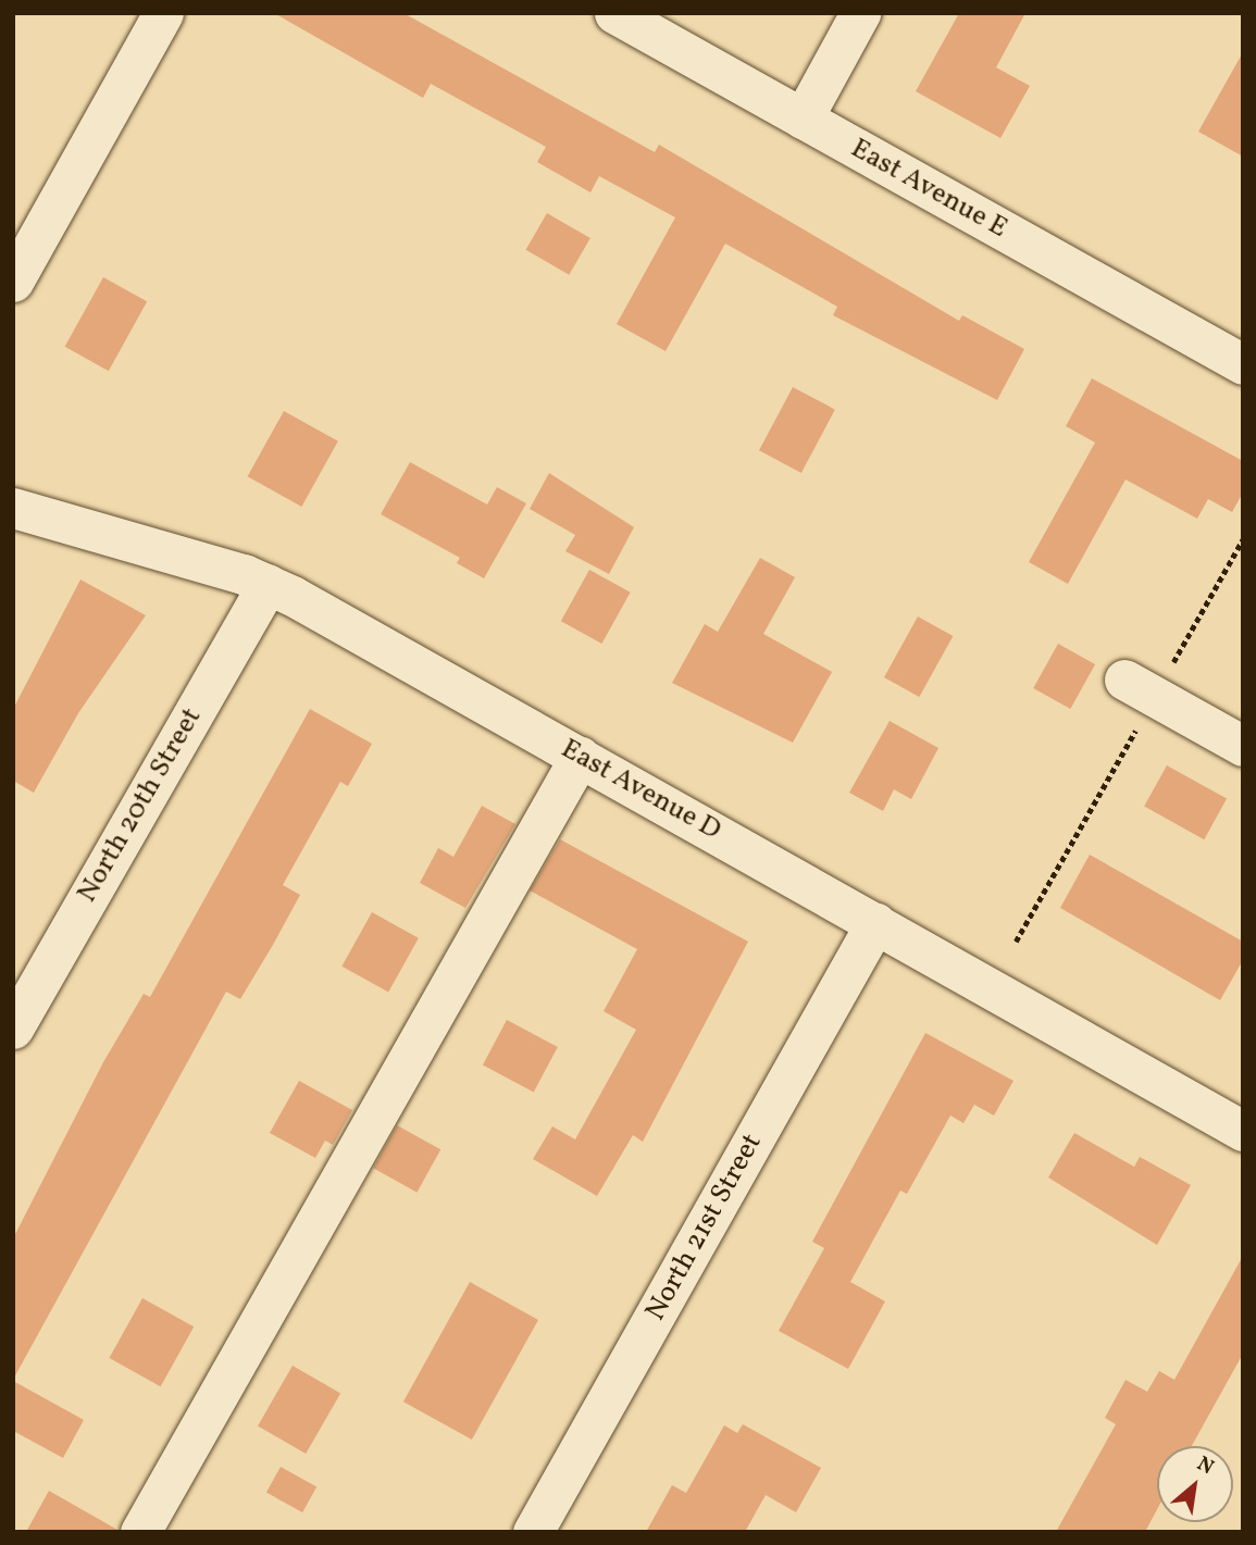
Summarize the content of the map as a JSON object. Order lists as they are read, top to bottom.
{
  "streets": {
    "street": [
      "East Avenue E",
      "East Avenue D",
      "North 20th Street",
      "North 21st Street"
    ]
  },
  "crossings": [
    ["East Avenue D", "North 20th Street"],
    ["East Avenue D", "North 21st Street"]
  ],
  "north": "top right"
}
